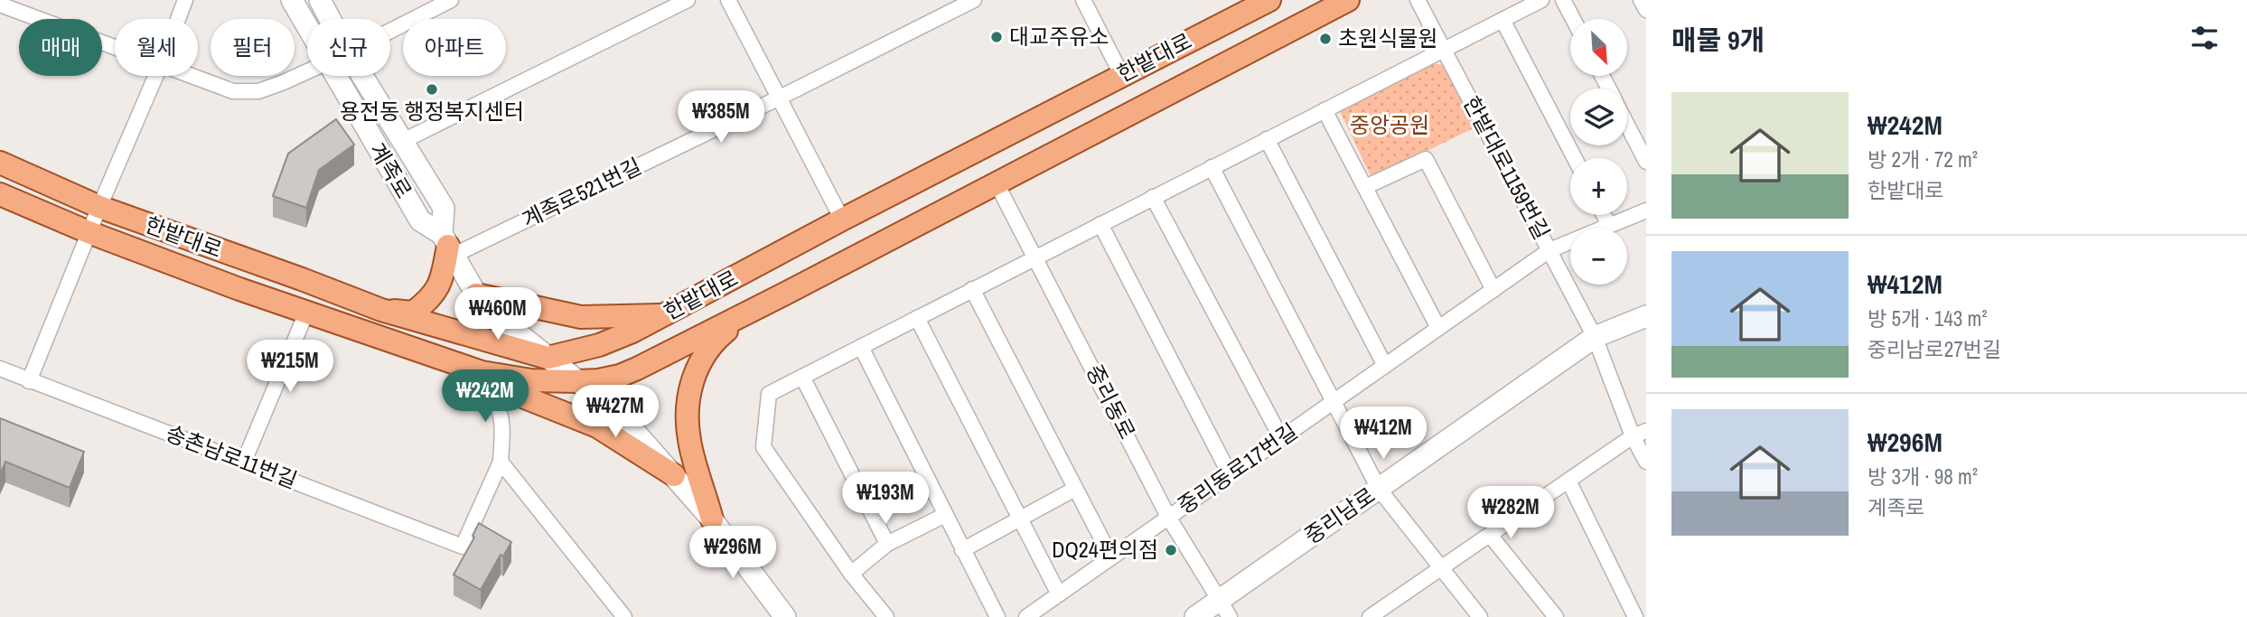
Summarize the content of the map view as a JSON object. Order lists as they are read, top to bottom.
{
  "streets": {
    "main road": ["한밭대로", "계족로", "중리남로"],
    "street": [
      "한밭대로1159번길",
      "계족로521번길",
      "중리동로",
      "송촌남로11번길",
      "중리동로17번길"
    ]
  },
  "crossings": [
    ["한밭대로", "계족로"],
    ["한밭대로", "중리동로"],
    ["한밭대로1159번길", "중리동로17번길"],
    ["한밭대로1159번길", "중리남로"],
    ["계족로", "계족로521번길"],
    ["중리동로", "중리동로17번길"],
    ["중리동로", "중리남로"]
  ],
  "parks": ["중앙공원"],
  "places": [
    "대교주유소",
    "초원식물원",
    "용전동 행정복지센터",
    "DQ24편의점"
  ],
  "north": "bottom right",
  "page": {
    "heading": "매물 9개",
    "map_buttons": ["+", "−"],
    "chip": [
      "매매",
      "월세",
      "필터",
      "신규",
      "아파트"
    ],
    "list": [
      {
        "name": "₩242M",
        "note": "방 2개 · 72 m² · 한밭대로"
      },
      {
        "name": "₩412M",
        "note": "방 5개 · 143 m² · 중리남로27번길"
      },
      {
        "name": "₩296M",
        "note": "방 3개 · 98 m² · 계족로"
      }
    ],
    "price": [
      "₩385M",
      "₩460M",
      "₩215M",
      "₩242M",
      "₩427M",
      "₩412M",
      "₩193M",
      "₩282M",
      "₩296M"
    ]
  }
}
